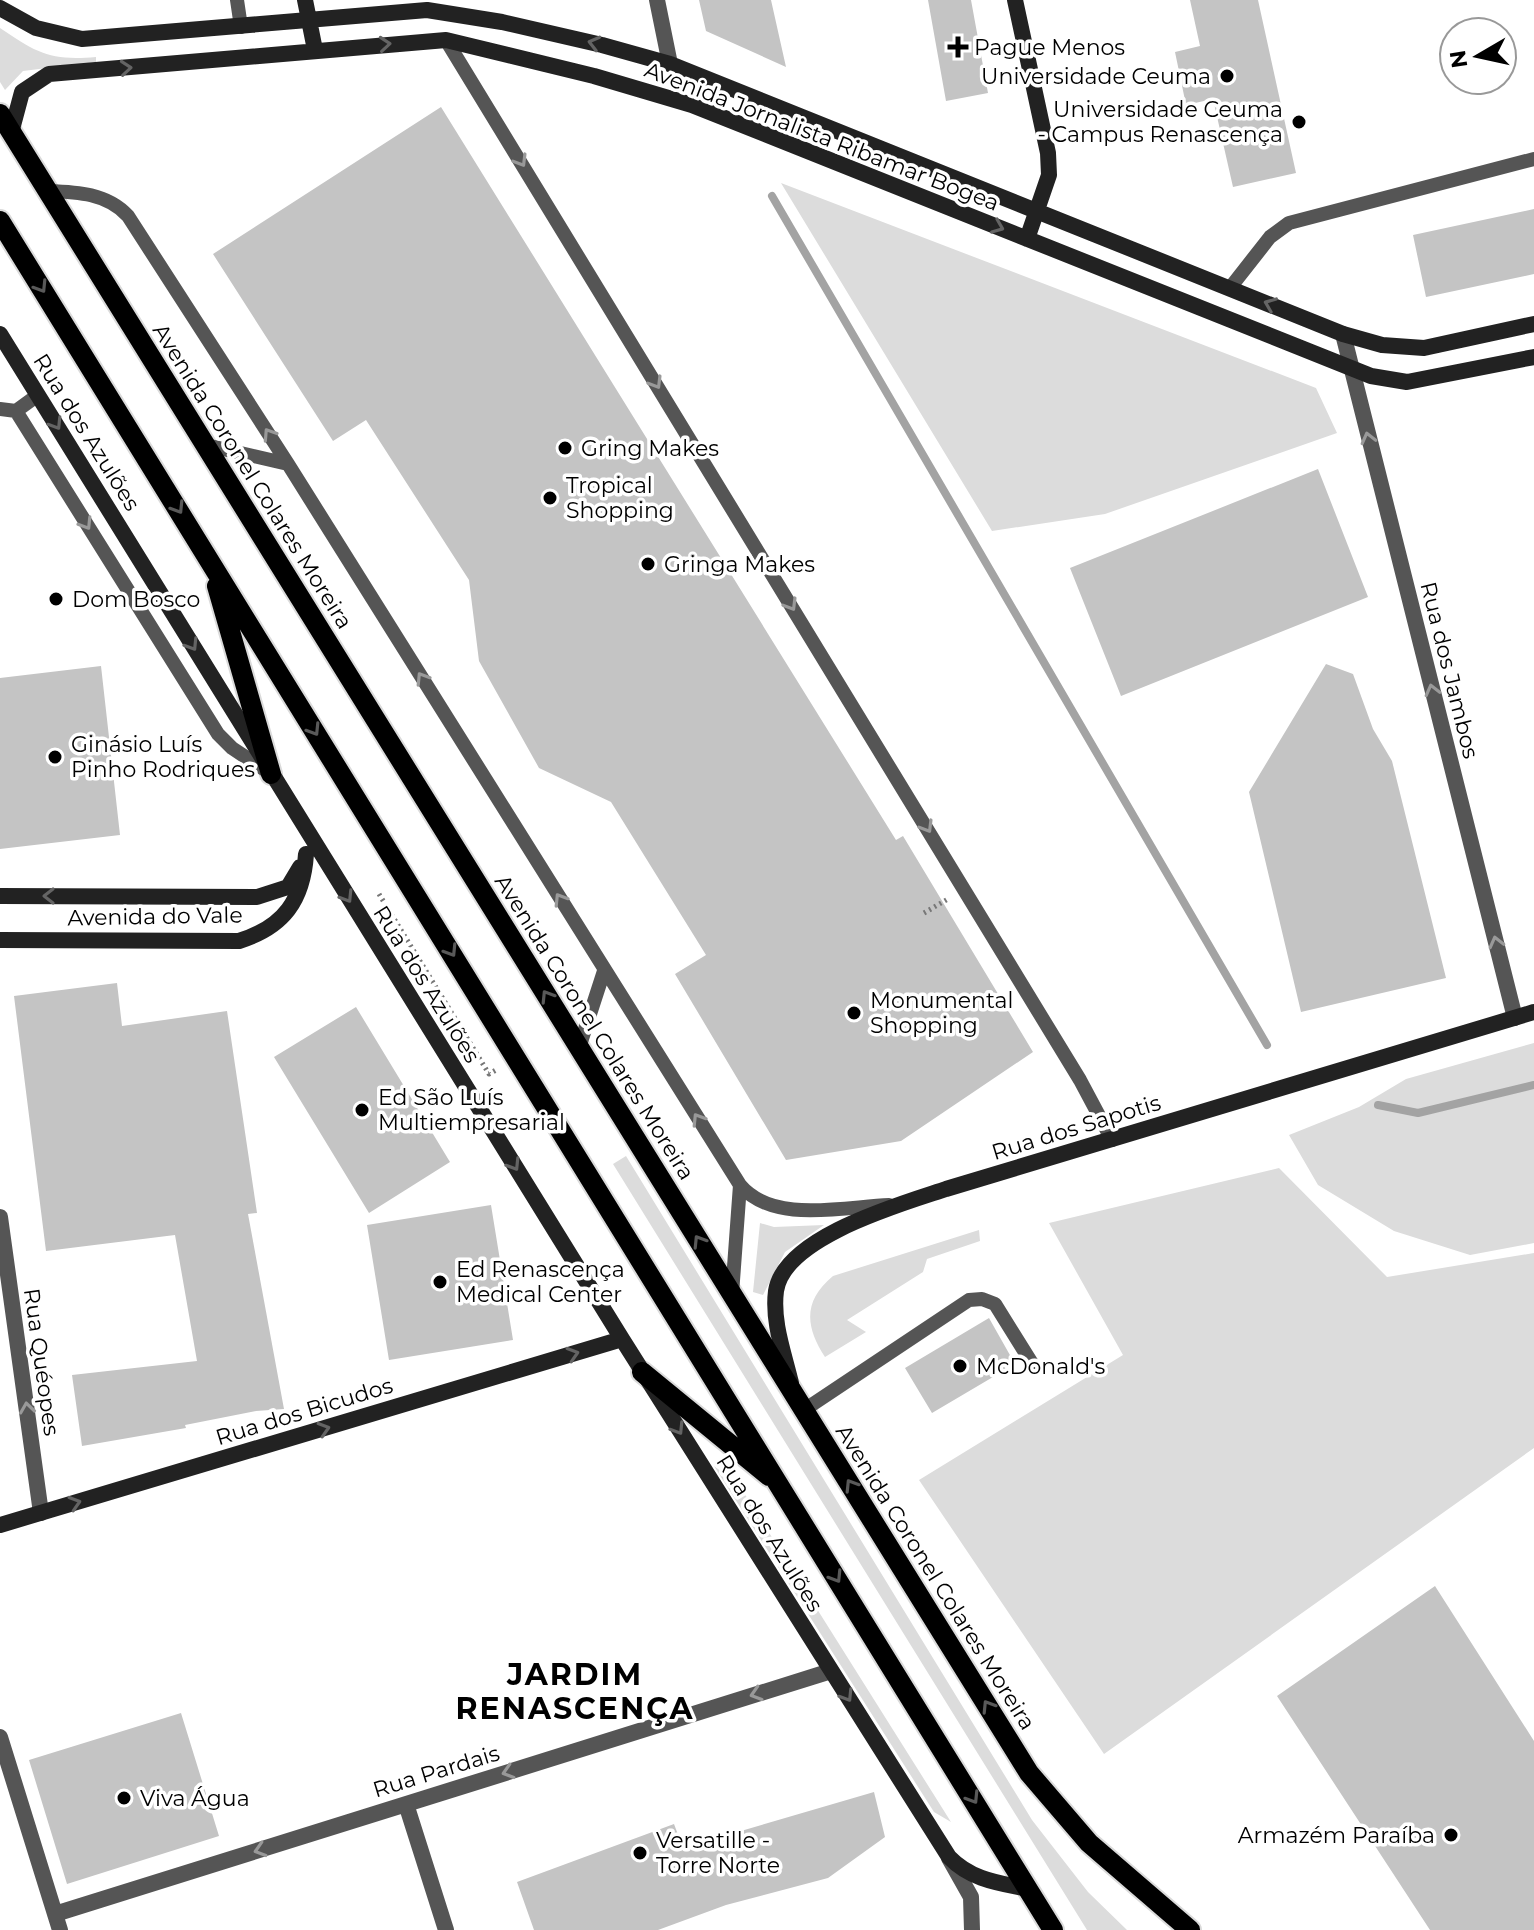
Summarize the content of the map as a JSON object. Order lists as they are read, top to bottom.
{
  "streets": {
    "main road": [
      "Avenida Jornalista Ribamar Bogea",
      "Rua dos Azulões",
      "Avenida Coronel Colares Moreira",
      "Avenida do Vale",
      "Rua dos Sapotis",
      "Rua dos Bicudos"
    ],
    "street": ["Rua dos Jambos", "Rua Quéopes", "Rua Pardais"]
  },
  "crossings": [
    ["Avenida Jornalista Ribamar Bogea", "Avenida Coronel Colares Moreira"],
    ["Avenida Jornalista Ribamar Bogea", "Rua dos Jambos"],
    ["Rua dos Azulões", "Avenida do Vale"],
    ["Rua dos Azulões", "Rua dos Bicudos"],
    ["Rua dos Azulões", "Rua Pardais"],
    ["Avenida Coronel Colares Moreira", "Rua dos Sapotis"],
    ["Rua dos Jambos", "Rua dos Sapotis"],
    ["Rua Quéopes", "Rua dos Bicudos"]
  ],
  "one_way": [
    "Rua dos Jambos",
    "Avenida do Vale",
    "Rua Quéopes",
    "Rua dos Bicudos",
    "Rua Pardais"
  ],
  "districts": ["JARDIM RENASCENÇA"],
  "places": {
    "health": ["Pague Menos"],
    "other": [
      "Universidade Ceuma",
      "Universidade Ceuma - Campus Renascença",
      "Gring Makes",
      "Tropical Shopping",
      "Gringa Makes",
      "Dom Bosco",
      "Ginásio Luís Pinho Rodriques",
      "Monumental Shopping",
      "Ed São Luís Multiempresarial",
      "Ed Renascença Medical Center",
      "McDonald's",
      "Viva Água",
      "Armazém Paraíba",
      "Versatille - Torre Norte"
    ]
  },
  "north": "left"
}
